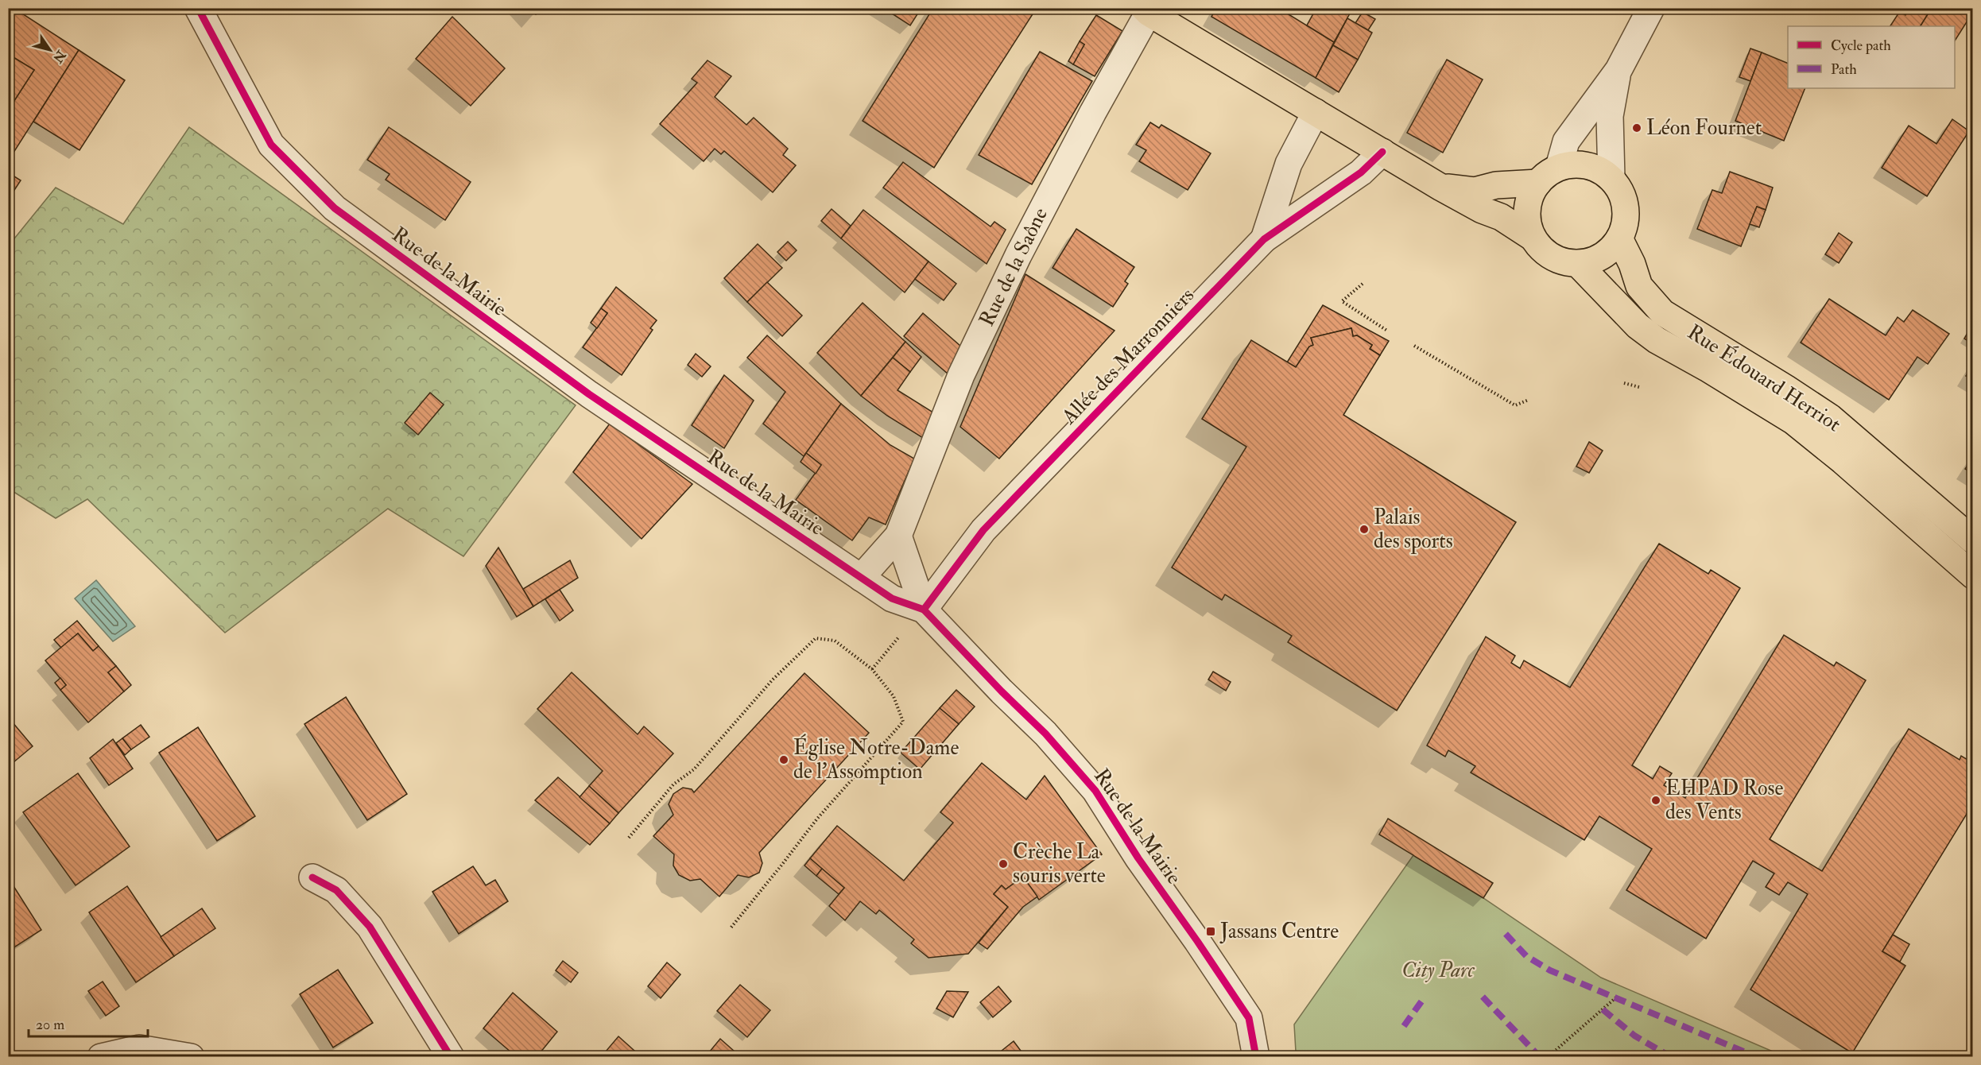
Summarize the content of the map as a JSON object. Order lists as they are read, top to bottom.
{
  "streets": {
    "main road": ["Rue Édouard Herriot"],
    "street": ["Rue de la Saône", "Rue de la Mairie", "Allée des Marronniers"]
  },
  "crossings": [
    ["Rue de la Saône", "Rue de la Mairie"],
    ["Rue de la Mairie", "Allée des Marronniers"]
  ],
  "parks": ["City Parc"],
  "places": {
    "other": [
      "Léon Fournet",
      "Palais des sports",
      "Église Notre-Dame de l'Assomption",
      "EHPAD Rose des Vents",
      "Crèche La souris verte"
    ],
    "transit": ["Jassans Centre"]
  },
  "legend": ["Cycle path", "Path"],
  "scale_bar": "20 m",
  "north": "bottom right"
}
